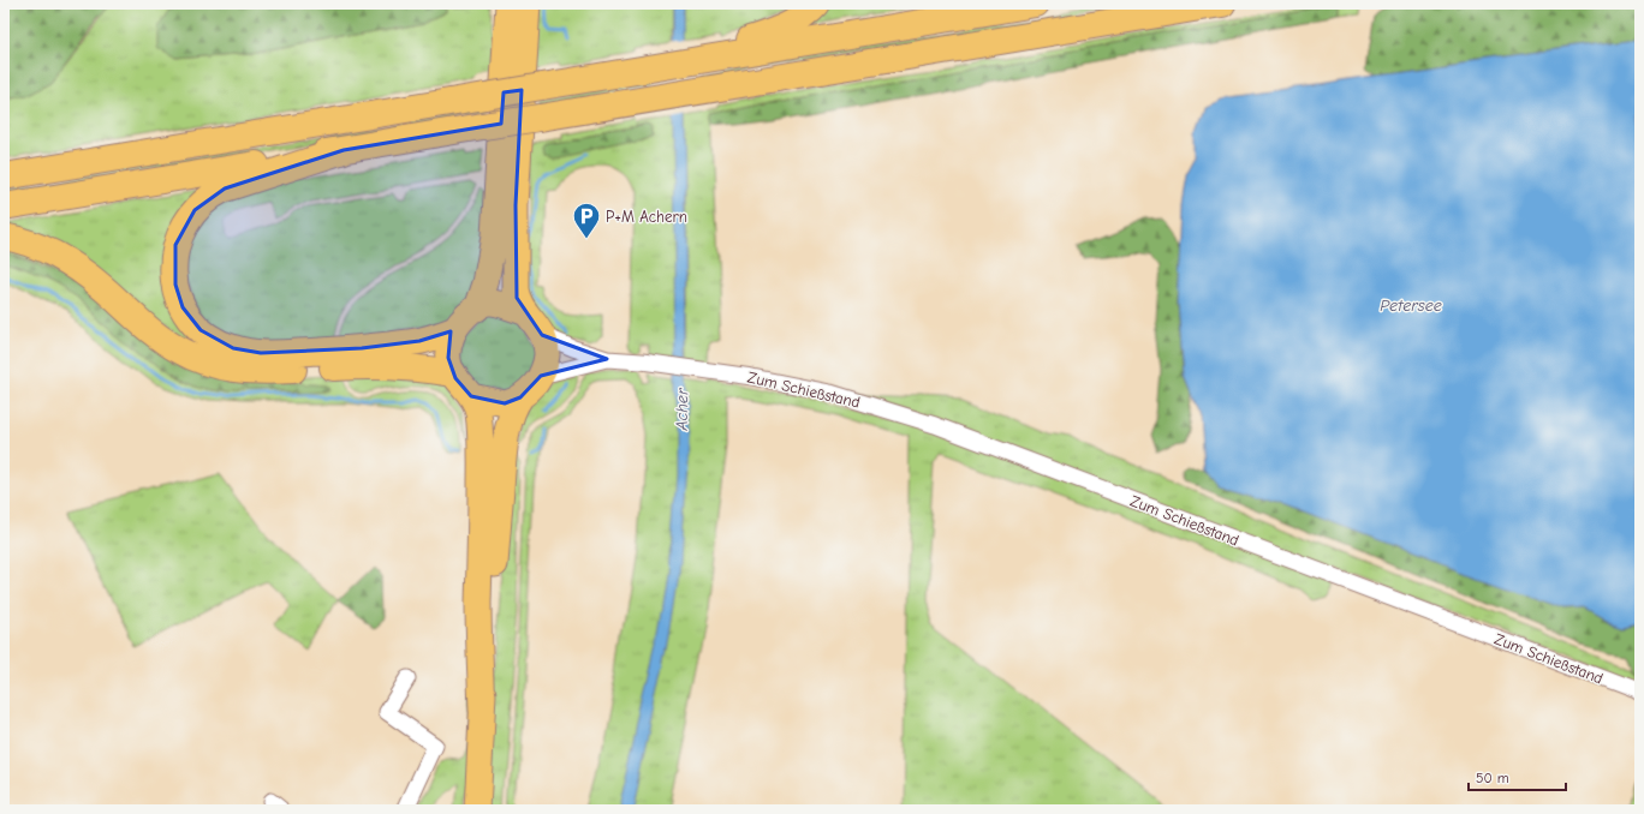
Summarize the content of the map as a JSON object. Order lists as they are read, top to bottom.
{
  "streets": {
    "street": ["Zum Schießstand"]
  },
  "water": ["Petersee", "Acher"],
  "places": {
    "parking": ["P+M Achern"]
  },
  "scale_bar": "50 m"
}
